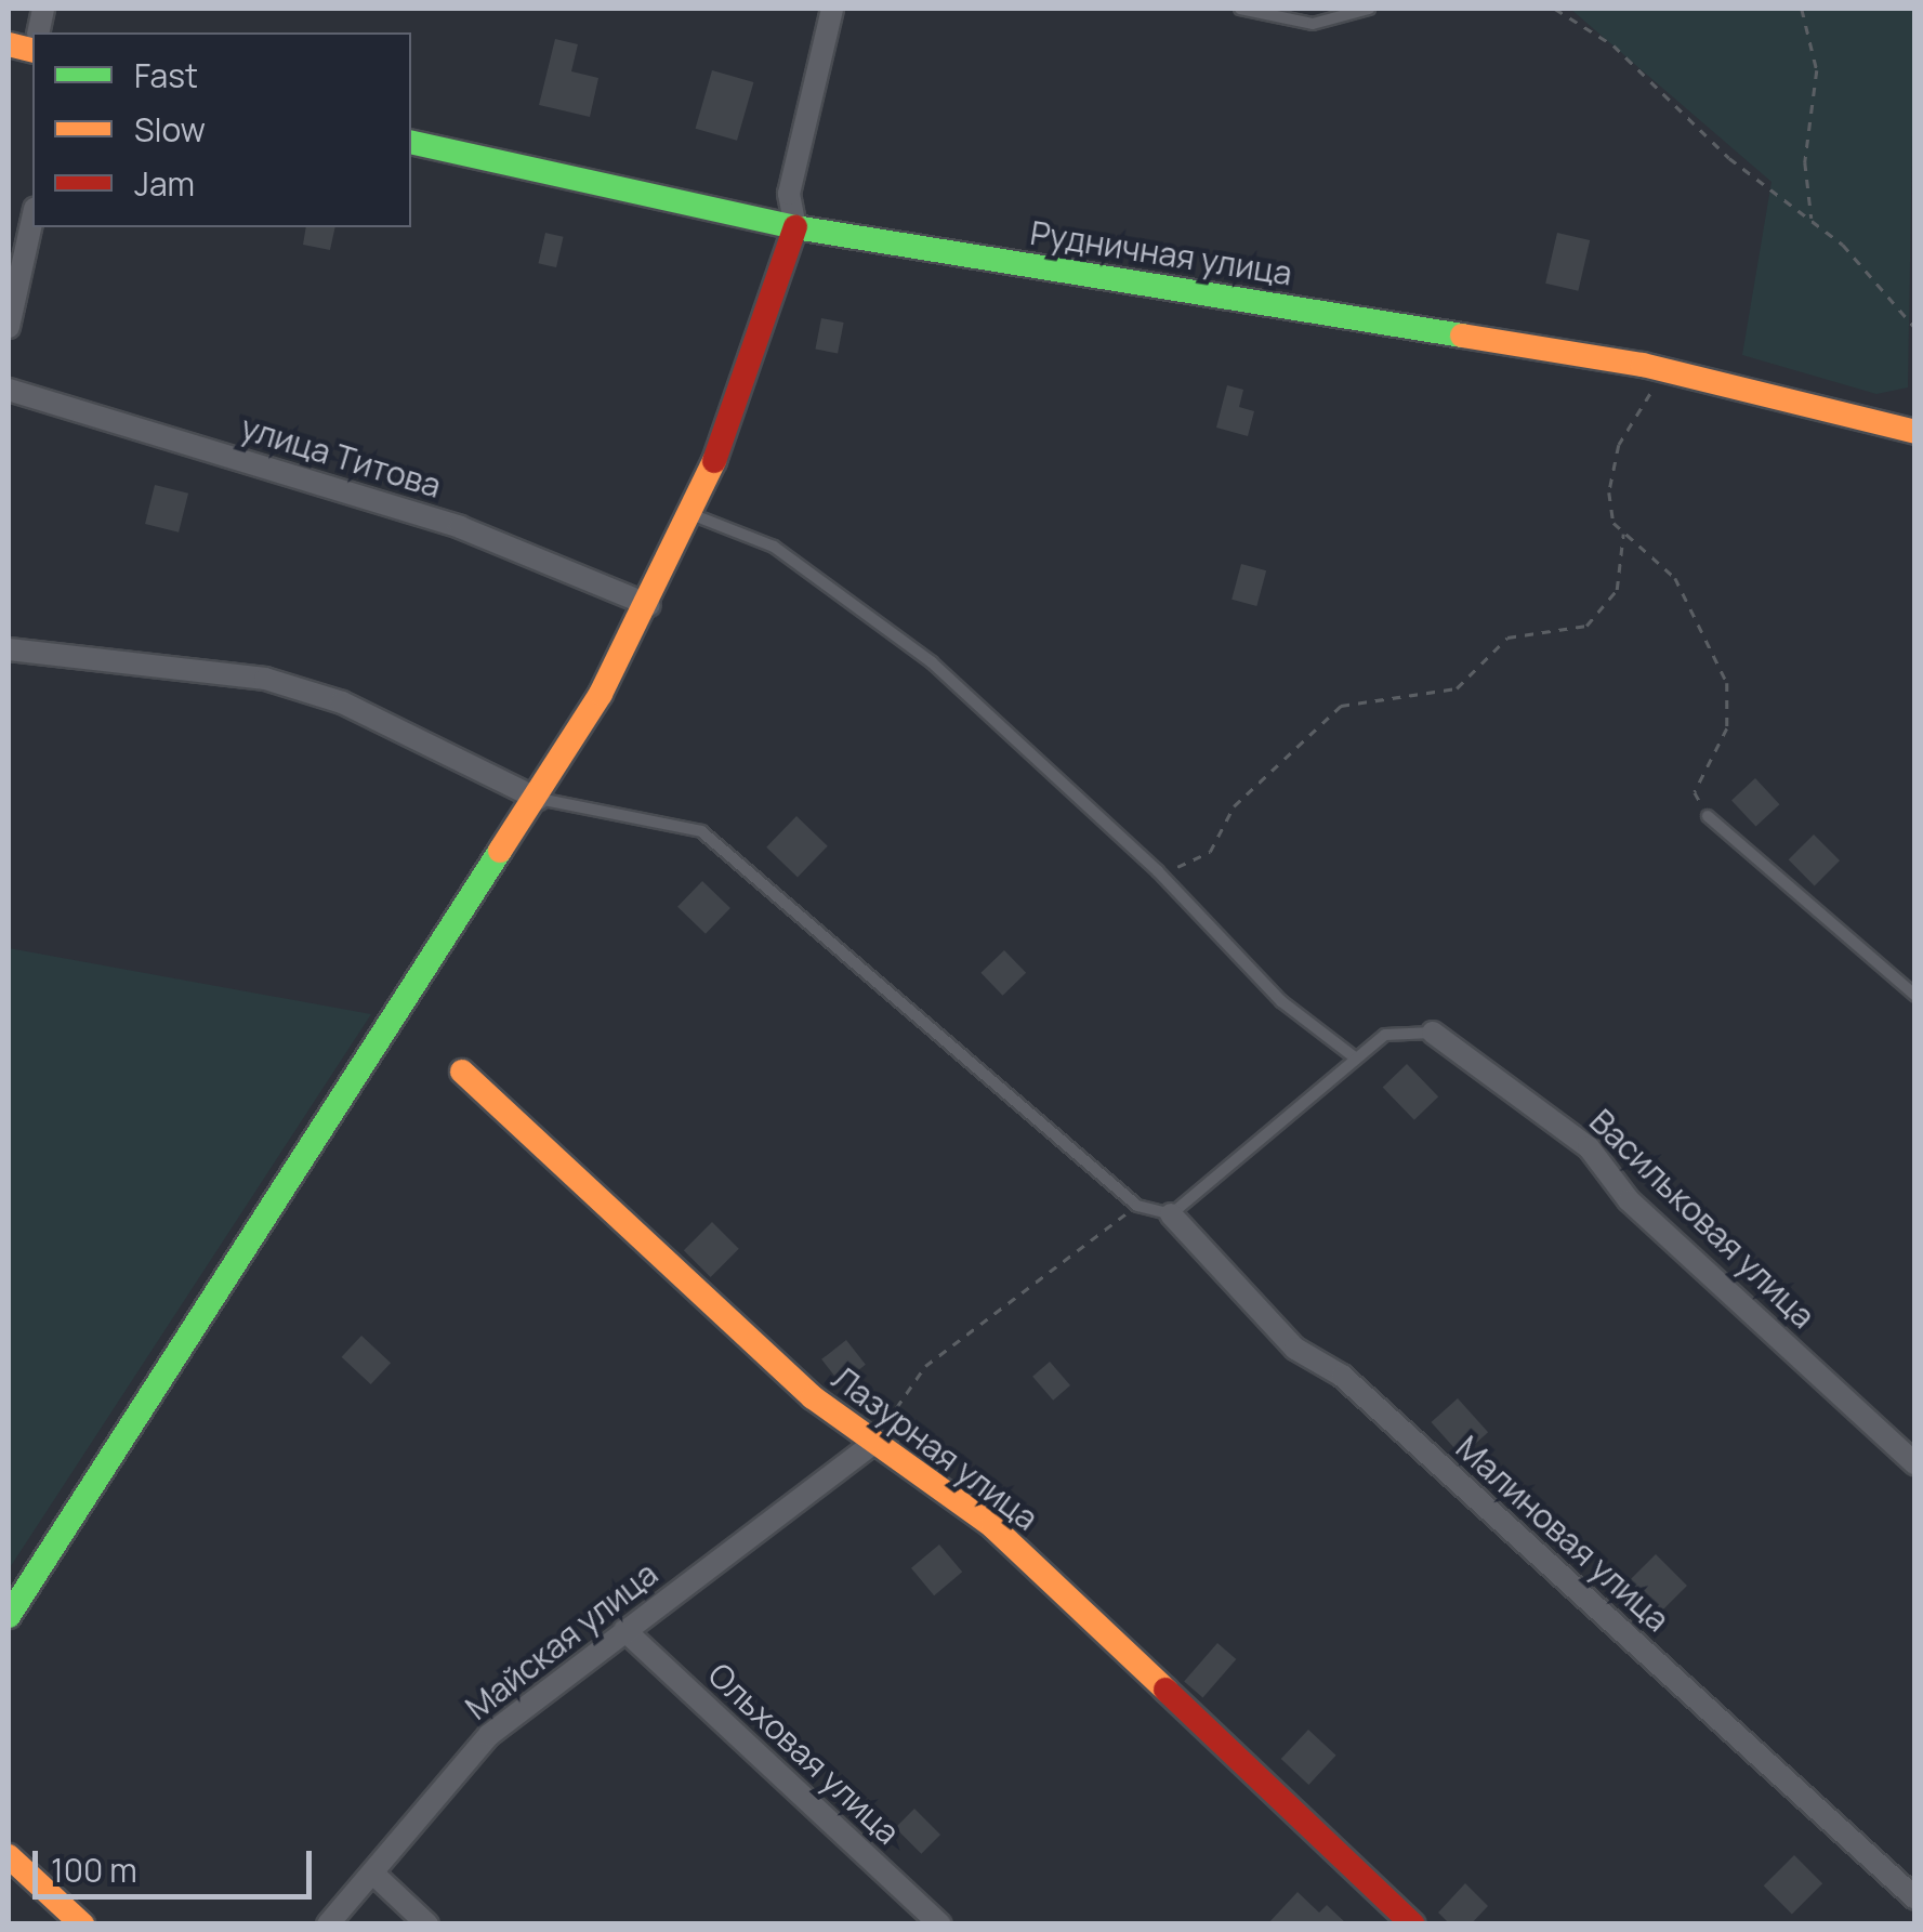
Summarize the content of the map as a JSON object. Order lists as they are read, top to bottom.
{
  "streets": {
    "street": [
      "Рудничная улица",
      "улица Титова",
      "Васильковая улица",
      "Лазурная улица",
      "Малиновая улица",
      "Майская улица",
      "Ольховая улица"
    ]
  },
  "crossings": [
    ["Лазурная улица", "Майская улица"],
    ["Майская улица", "Ольховая улица"]
  ],
  "legend": ["Fast", "Slow", "Jam"],
  "scale_bar": "100 m"
}
